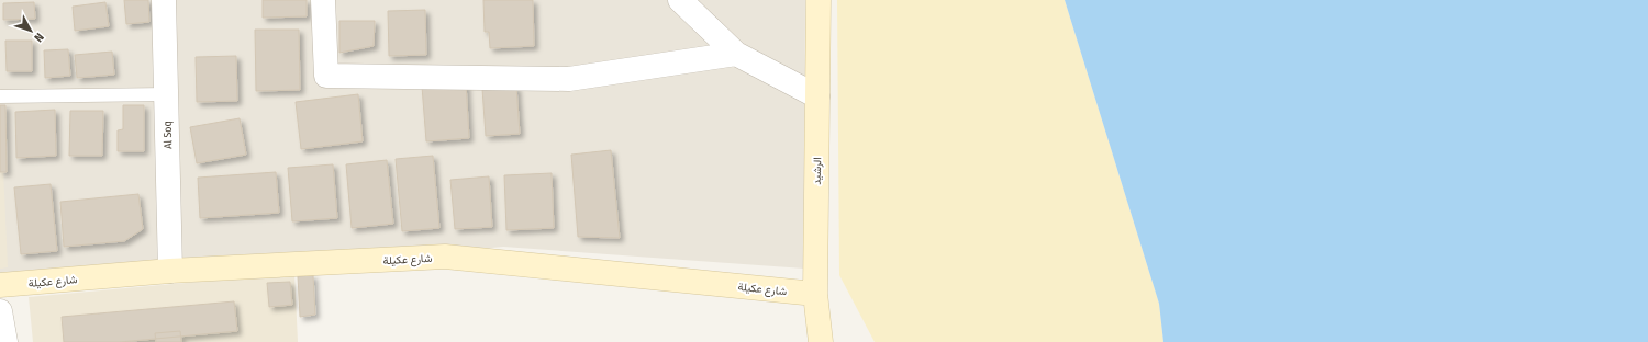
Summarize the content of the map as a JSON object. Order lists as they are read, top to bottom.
{
  "streets": {
    "street": ["Al Soq", "الرشيد", "شارع عكيلة"]
  },
  "crossings": [
    ["Al Soq", "شارع عكيلة"],
    ["الرشيد", "شارع عكيلة"]
  ],
  "north": "bottom right"
}
